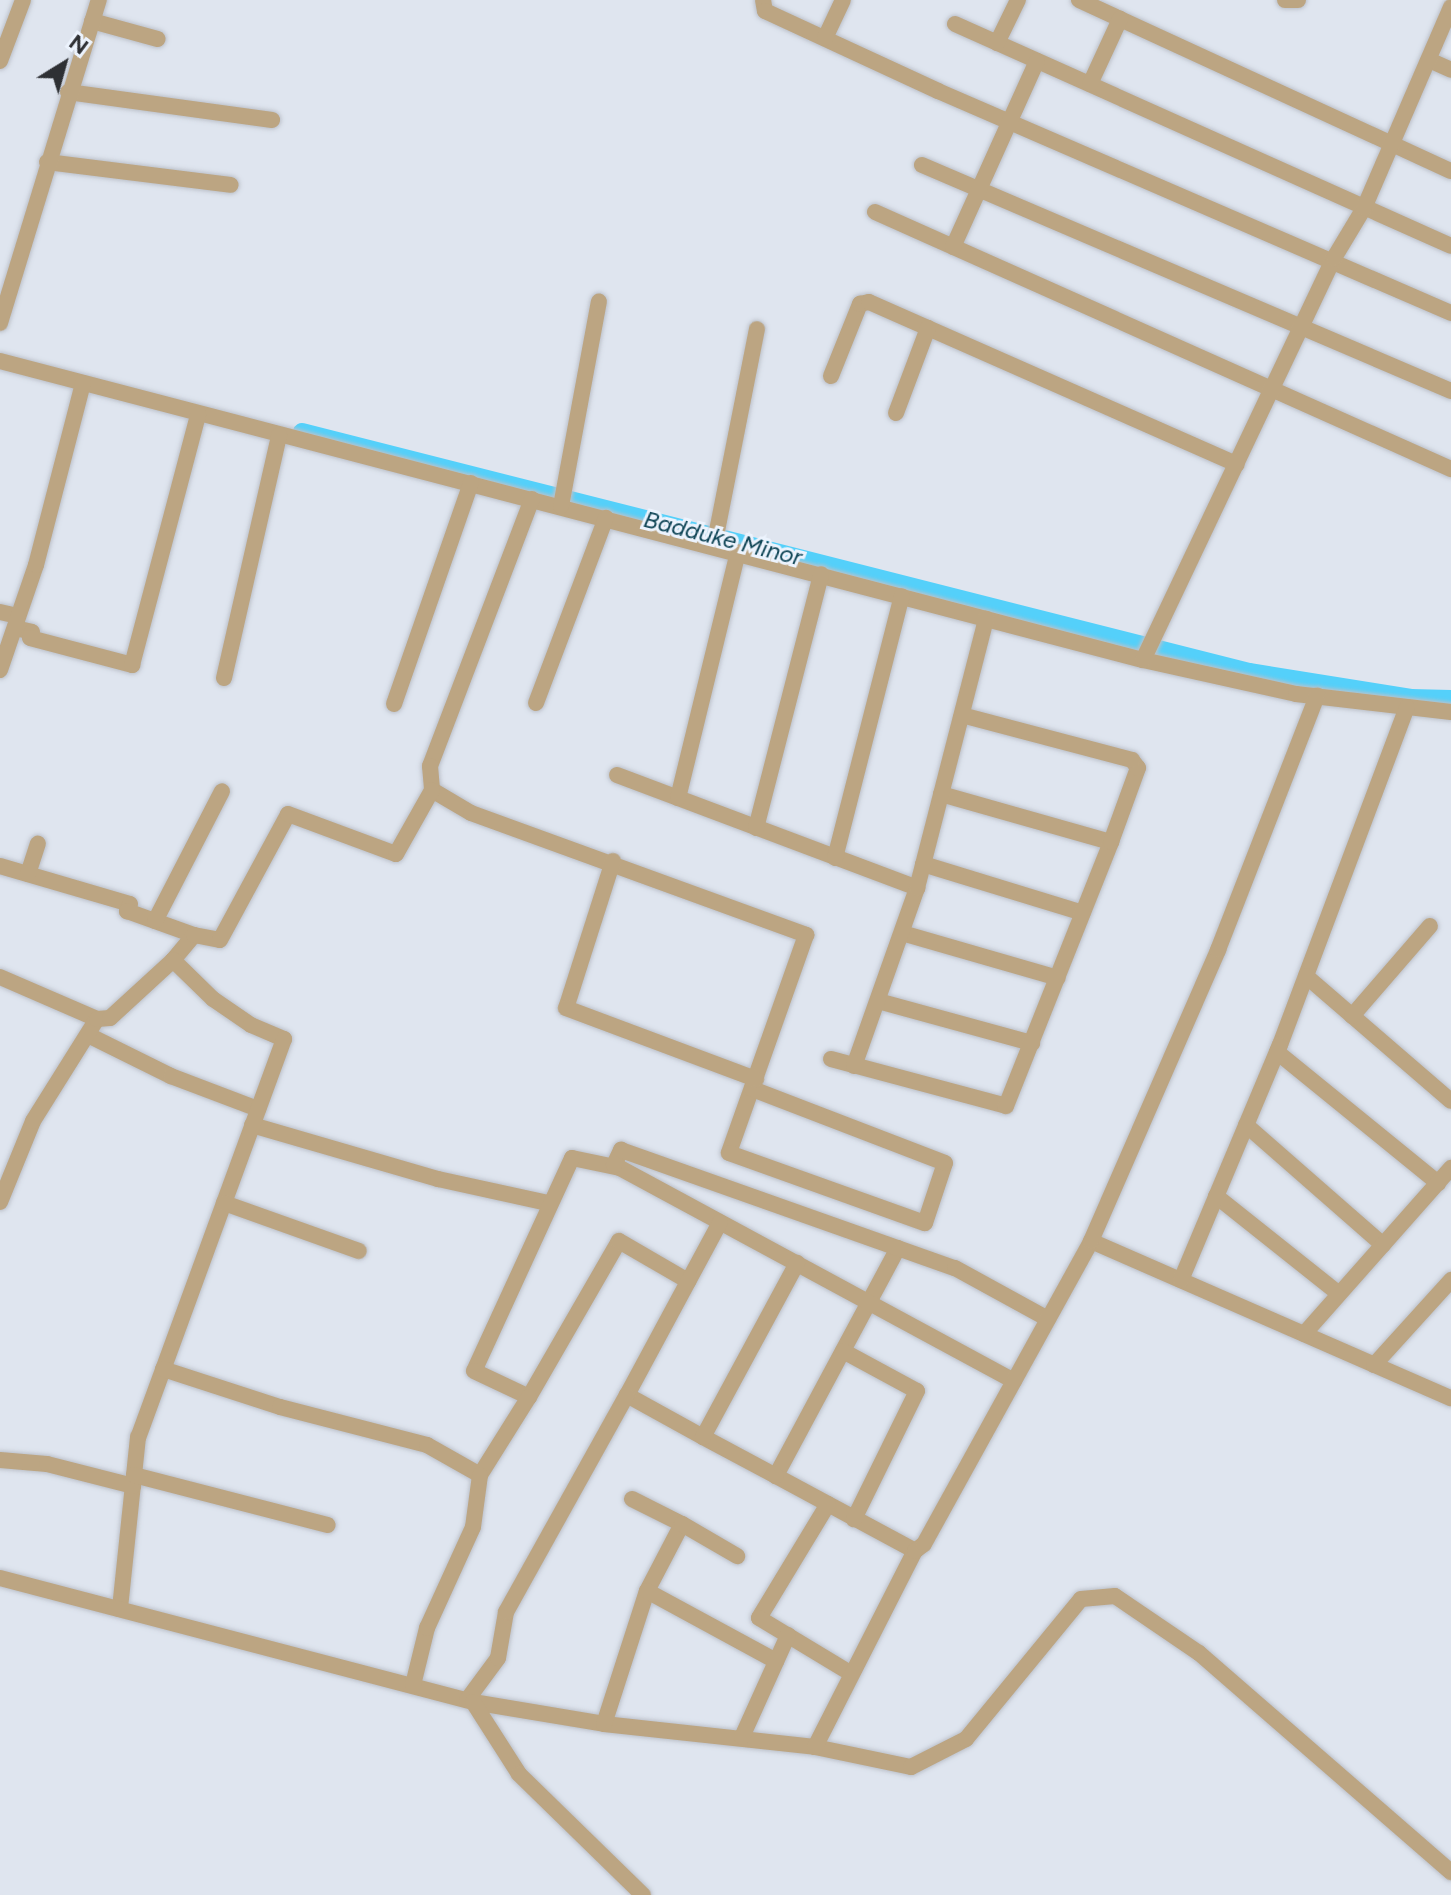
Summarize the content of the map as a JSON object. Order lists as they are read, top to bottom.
{
  "water": ["Badduke Minor"],
  "north": "top right"
}
